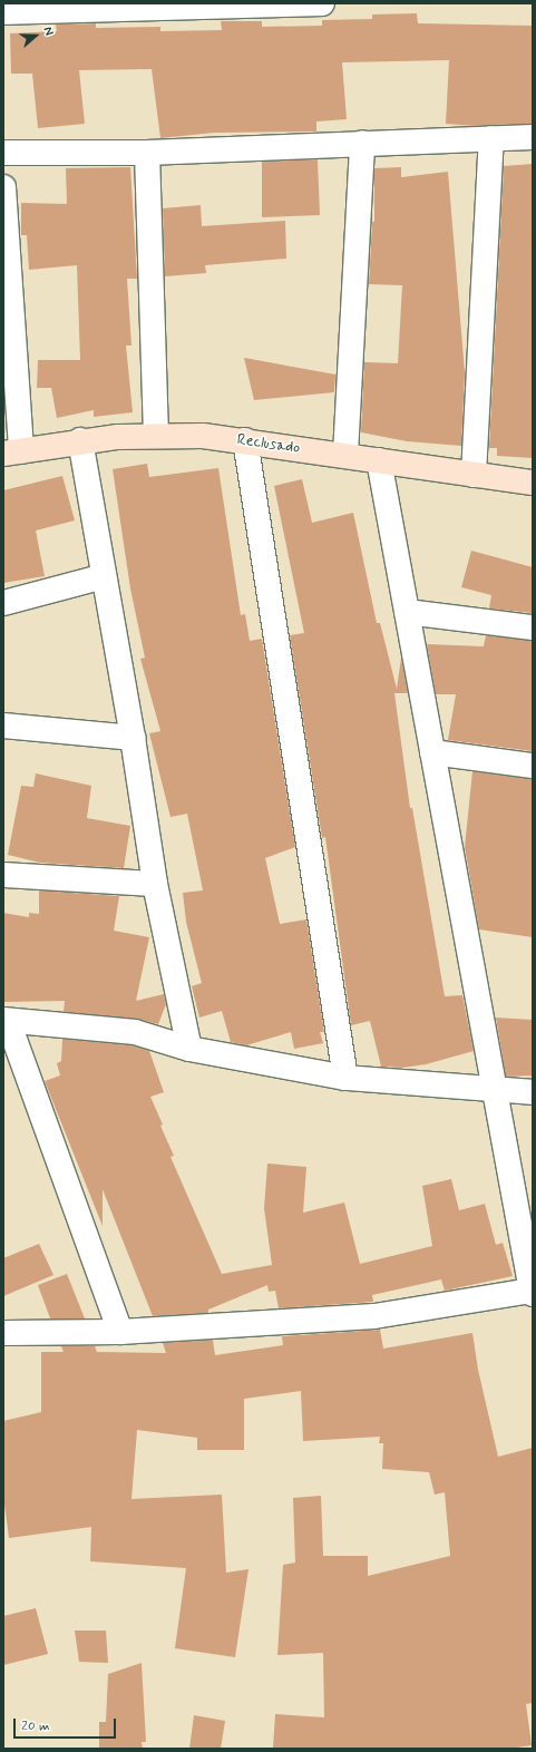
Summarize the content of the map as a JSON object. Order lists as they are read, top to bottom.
{
  "streets": {
    "street": ["Reclusado"]
  },
  "scale_bar": "20 m",
  "north": "right"
}
